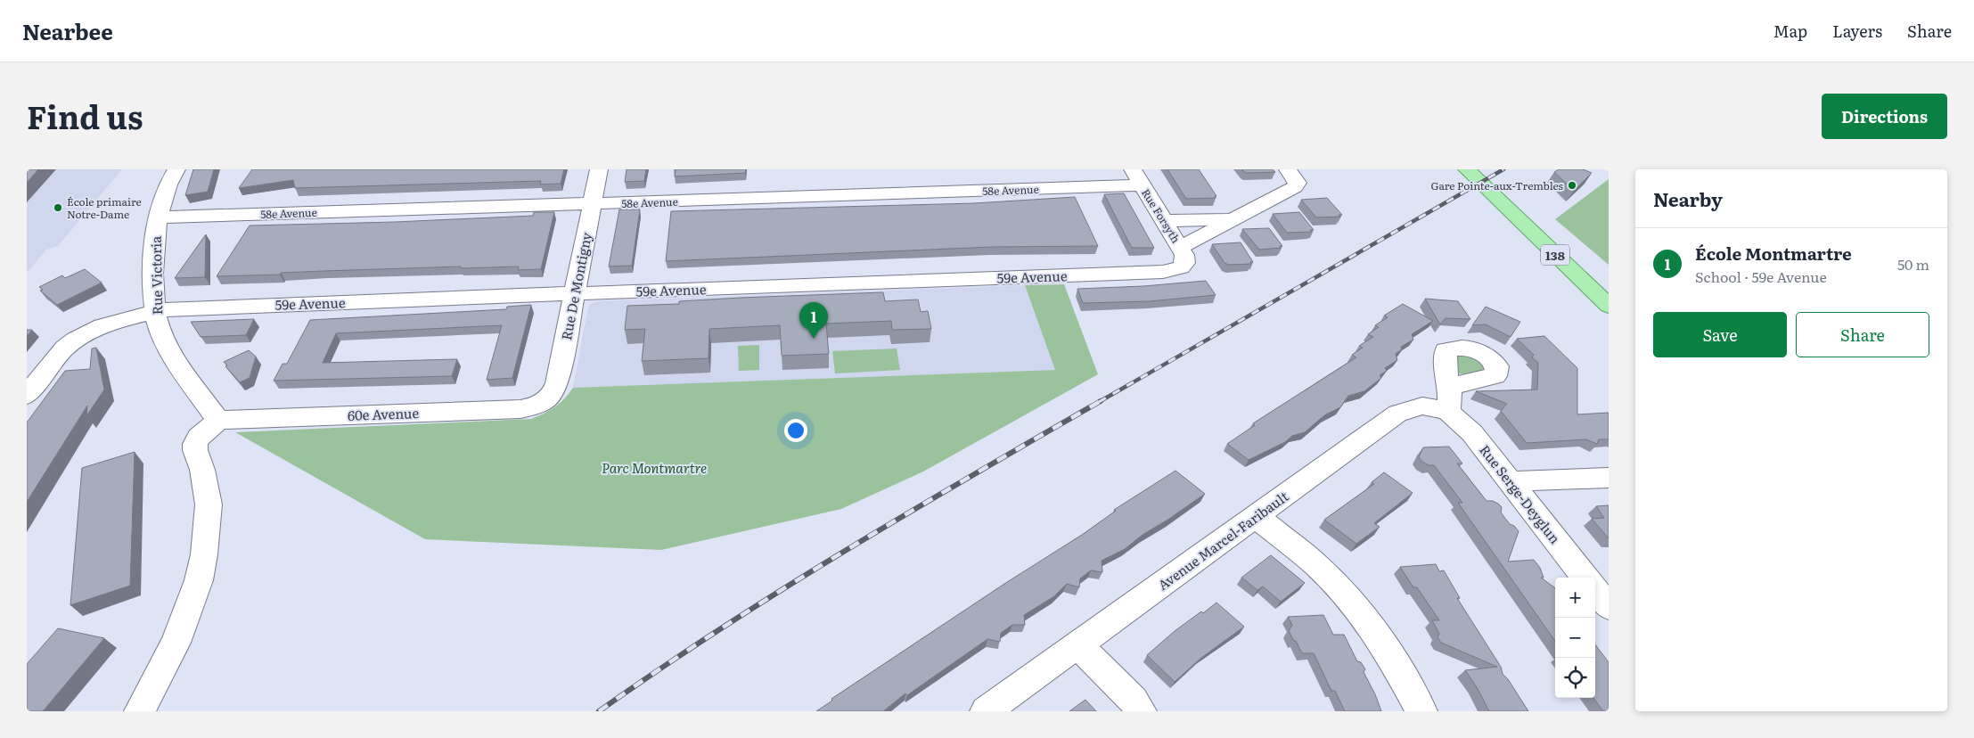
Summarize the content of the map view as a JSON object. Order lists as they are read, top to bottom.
{
  "streets": {
    "main road": ["138"],
    "street": [
      "58e Avenue",
      "Rue Forsyth",
      "Rue Victoria",
      "59e Avenue",
      "Rue De Montigny",
      "60e Avenue",
      "Rue Serge-Deyglun",
      "Avenue Marcel-Faribault"
    ]
  },
  "crossings": [
    ["58e Avenue", "Rue Forsyth"],
    ["58e Avenue", "Rue Victoria"],
    ["58e Avenue", "Rue De Montigny"],
    ["Rue Forsyth", "59e Avenue"],
    ["Rue Victoria", "59e Avenue"],
    ["Rue Victoria", "60e Avenue"],
    ["59e Avenue", "Rue De Montigny"],
    ["Rue De Montigny", "60e Avenue"],
    ["Rue Serge-Deyglun", "Avenue Marcel-Faribault"]
  ],
  "parks": ["Parc Montmartre"],
  "places": ["Gare Pointe-aux-Trembles", "École primaire Notre-Dame"],
  "page": {
    "header": "Nearbee",
    "nav": ["Map", "Layers", "Share"],
    "title": "Find us",
    "buttons": [
      "Directions",
      ["Save", "Share"]
    ],
    "heading": "Nearby",
    "list": [
      {
        "mark": "1",
        "name": "École Montmartre",
        "note": "School · 59e Avenue",
        "value": "50 m"
      }
    ],
    "pins": "1",
    "map_buttons": ["+", "−"]
  }
}
